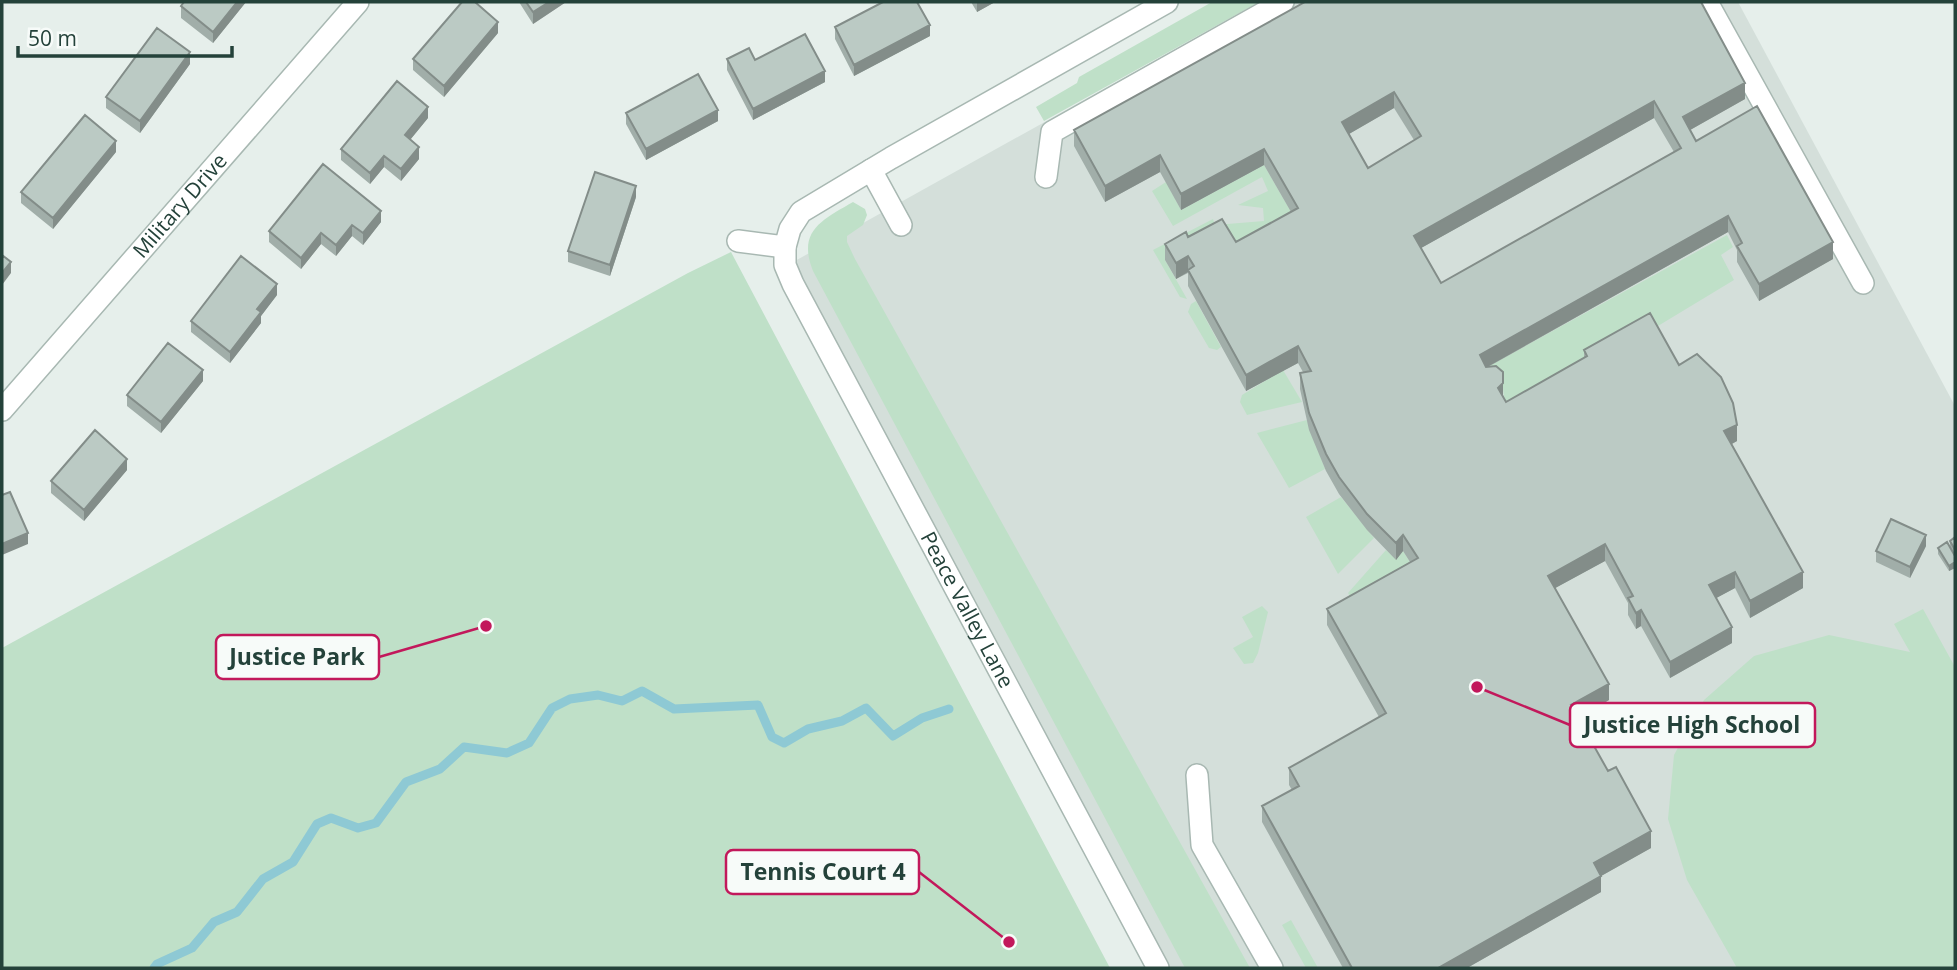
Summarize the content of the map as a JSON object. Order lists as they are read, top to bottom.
{
  "streets": {
    "street": ["Military Drive", "Peace Valley Lane"]
  },
  "places": ["Justice Park", "Justice High School", "Tennis Court 4"],
  "scale_bar": "50 m"
}
